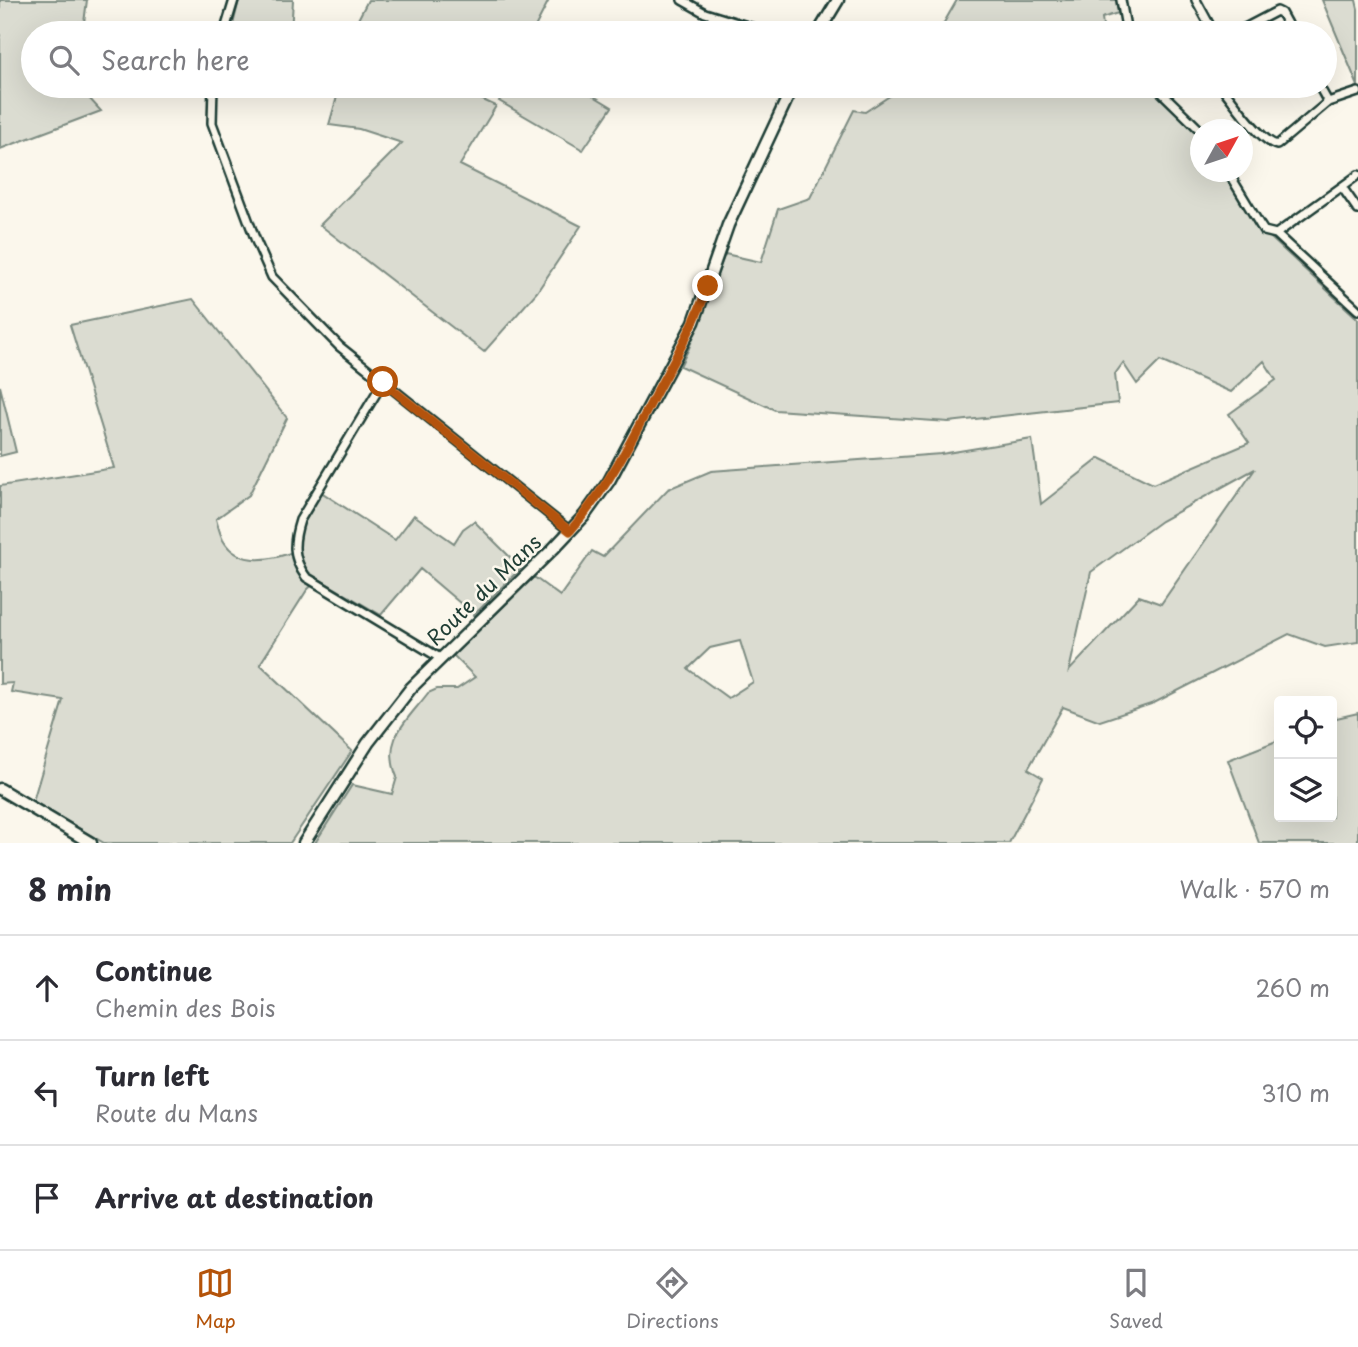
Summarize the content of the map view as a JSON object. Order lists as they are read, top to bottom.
{
  "streets": {
    "street": ["Route du Mans"]
  },
  "north": "top right",
  "page": {
    "search": "Search here",
    "heading": ["8 min", "Walk · 570 m"],
    "list": [
      ["Continue", "Chemin des Bois", "260 m"],
      ["Turn left", "Route du Mans", "310 m"],
      "Arrive at destination"
    ],
    "nav": ["Map", "Directions", "Saved"]
  }
}
